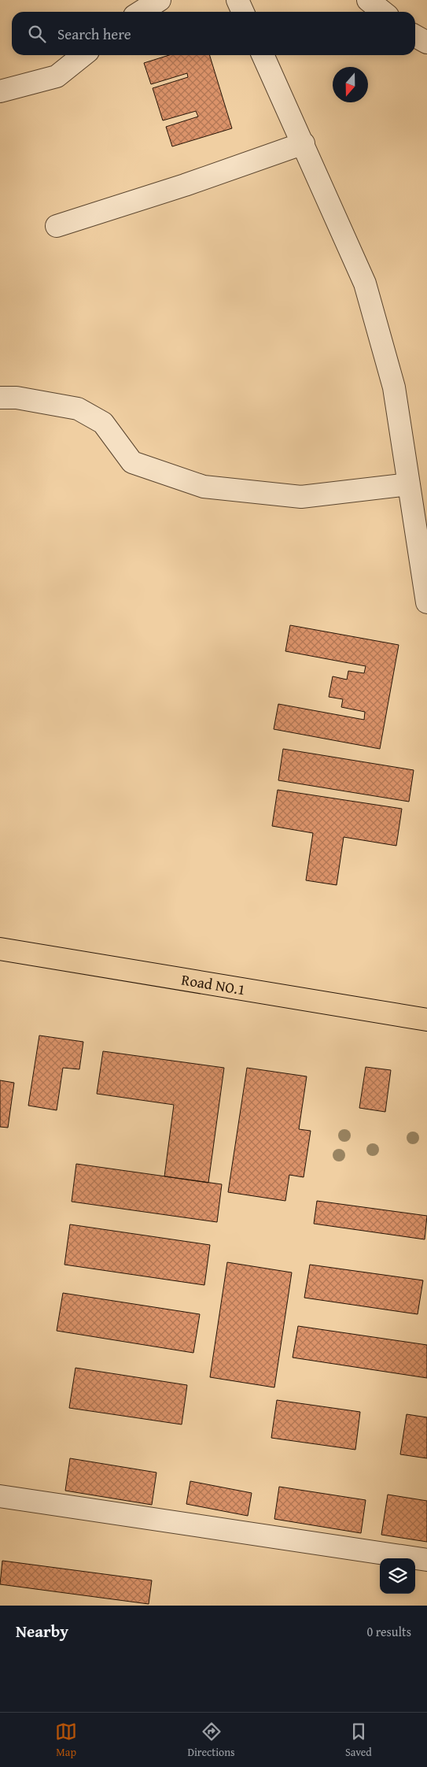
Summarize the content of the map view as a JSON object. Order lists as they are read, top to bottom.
{
  "streets": {
    "highway": ["Road NO.1"]
  },
  "north": "bottom",
  "page": {
    "search": "Search here",
    "heading": ["Nearby", "0 results"],
    "nav": ["Map", "Directions", "Saved"]
  }
}
